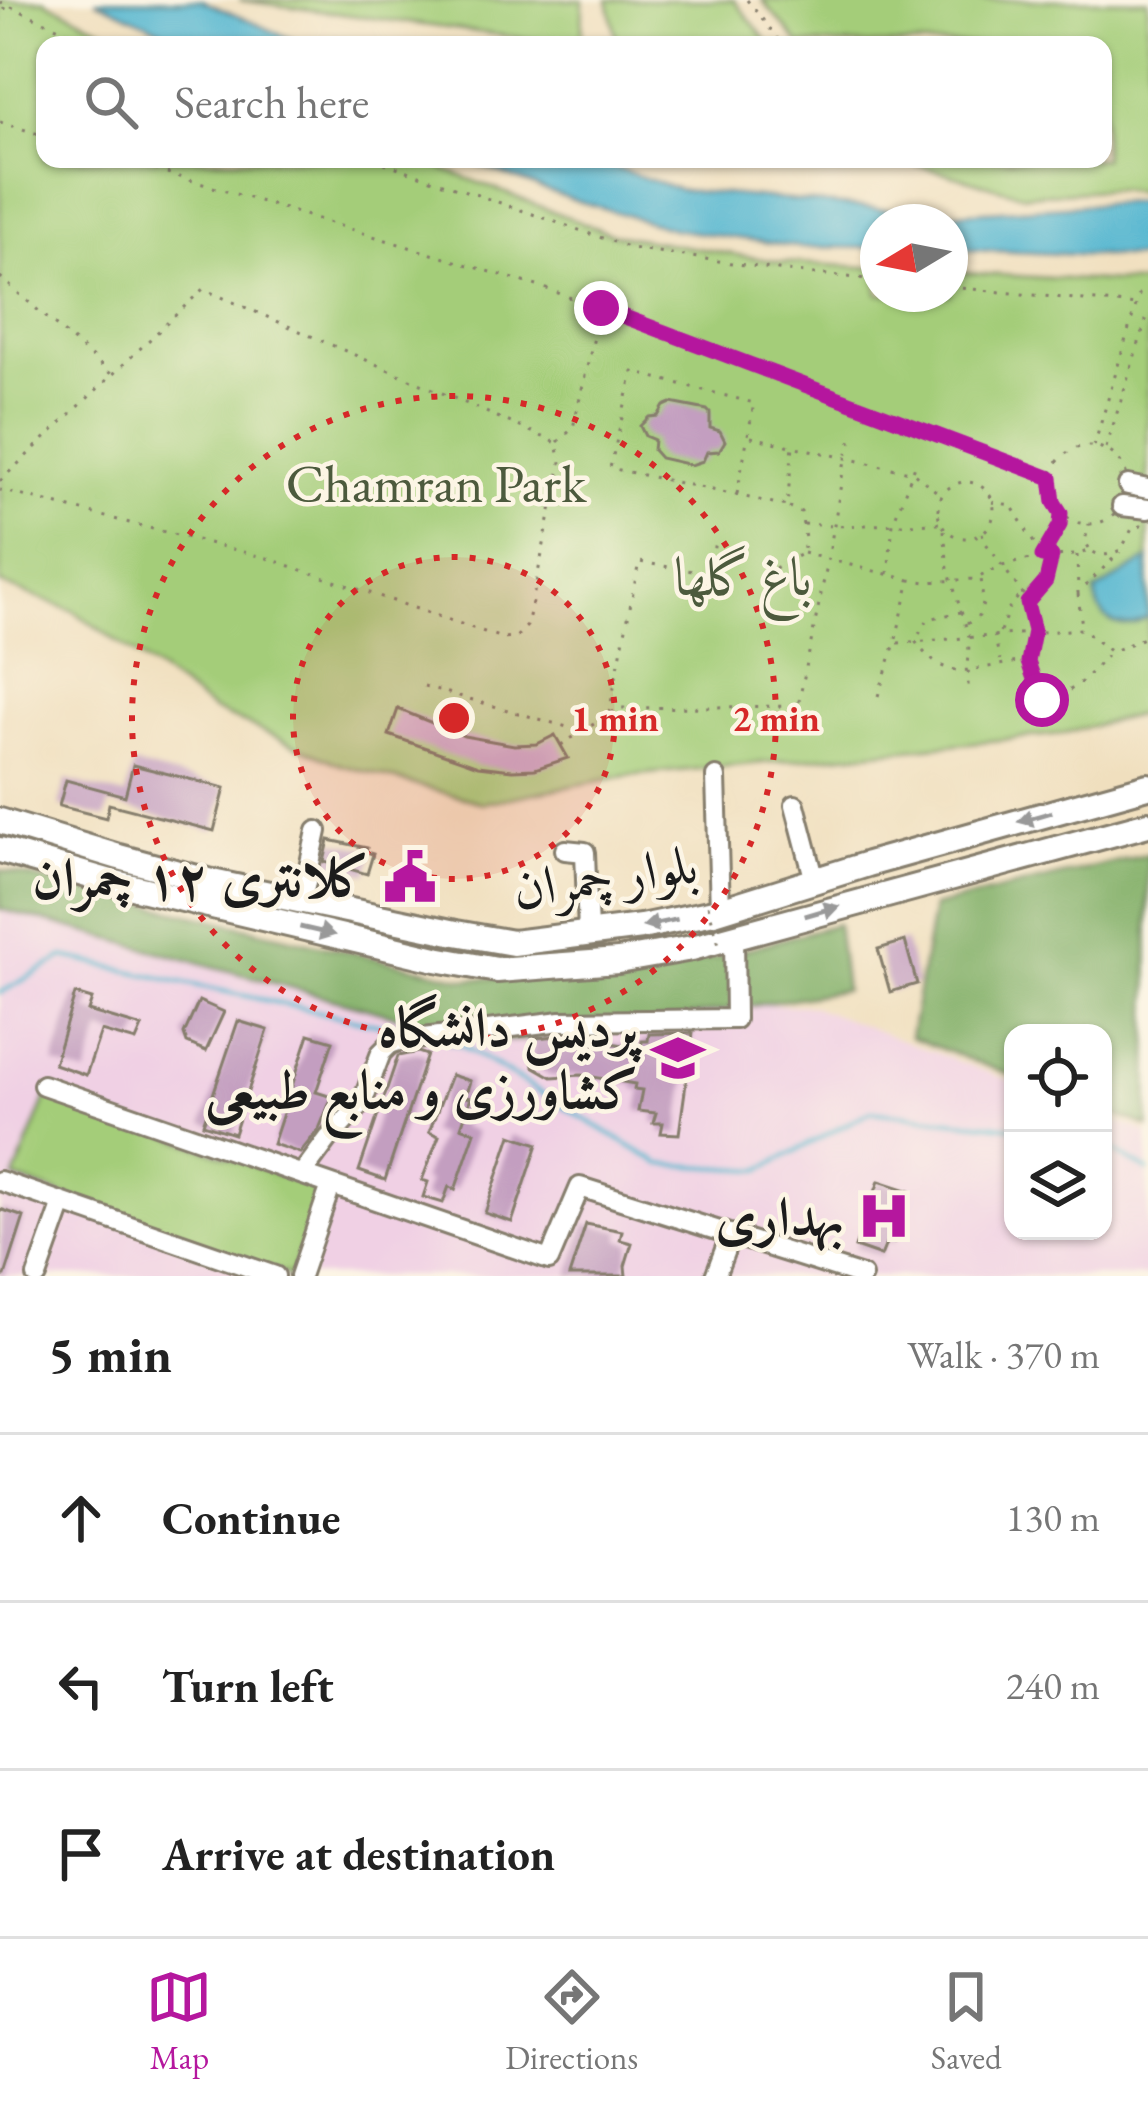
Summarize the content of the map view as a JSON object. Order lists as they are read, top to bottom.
{
  "streets": {
    "main road": ["بلوار چمران"]
  },
  "parks": ["Chamran Park", "باغ گلها"],
  "places": {
    "public building": ["کلانتری ۱۲ چمران"],
    "school or university": ["پردیس دانشگاه کشاورزی و منابع طبیعی"],
    "hospital": ["بهداری"]
  },
  "north": "left",
  "page": {
    "search": "Search here",
    "heading": ["5 min", "Walk · 370 m"],
    "list": [
      ["Continue", "130 m"],
      ["Turn left", "240 m"],
      "Arrive at destination"
    ],
    "nav": ["Map", "Directions", "Saved"]
  },
  "rings": ["1 min", "2 min"]
}
